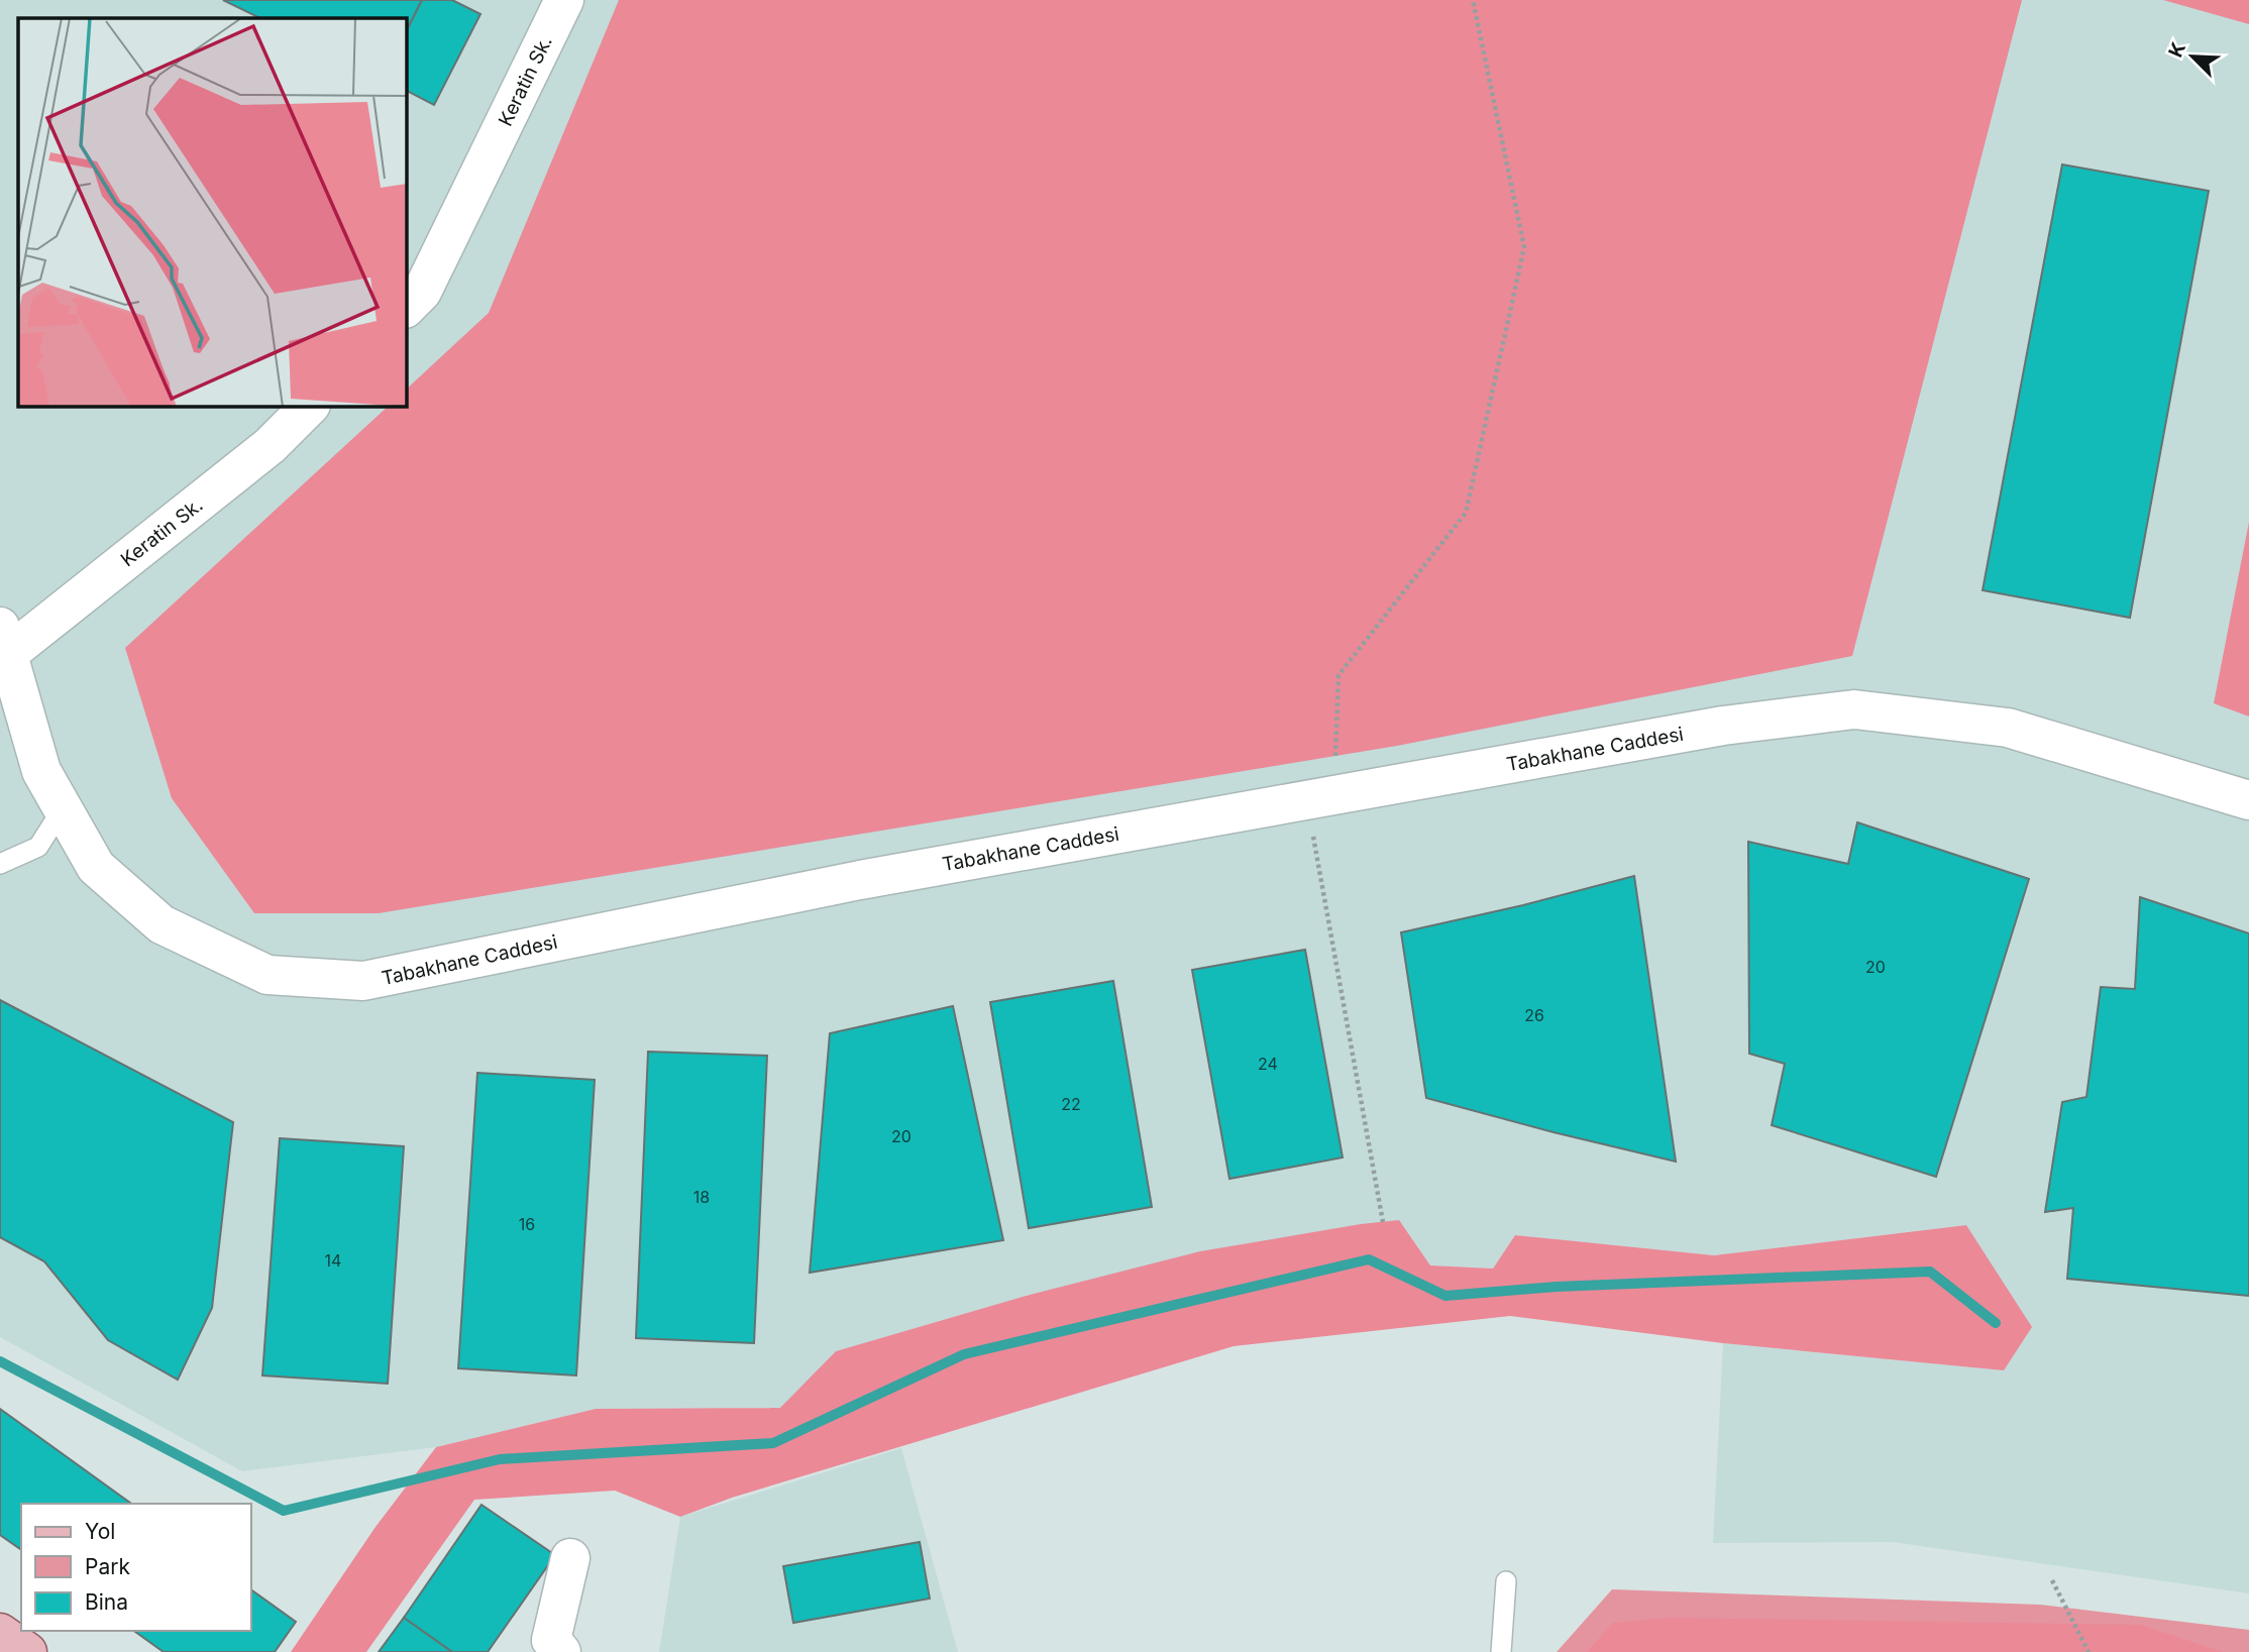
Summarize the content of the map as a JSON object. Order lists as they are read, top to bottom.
{
  "streets": {
    "street": ["Keratin Sk.", "Tabakhane Caddesi"]
  },
  "crossings": [
    ["Keratin Sk.", "Tabakhane Caddesi"]
  ],
  "house_numbers": [
    "20",
    "26",
    "24",
    "22",
    "20",
    "18",
    "16",
    "14"
  ],
  "legend": ["Yol", "Park", "Bina"],
  "north": "top left"
}
